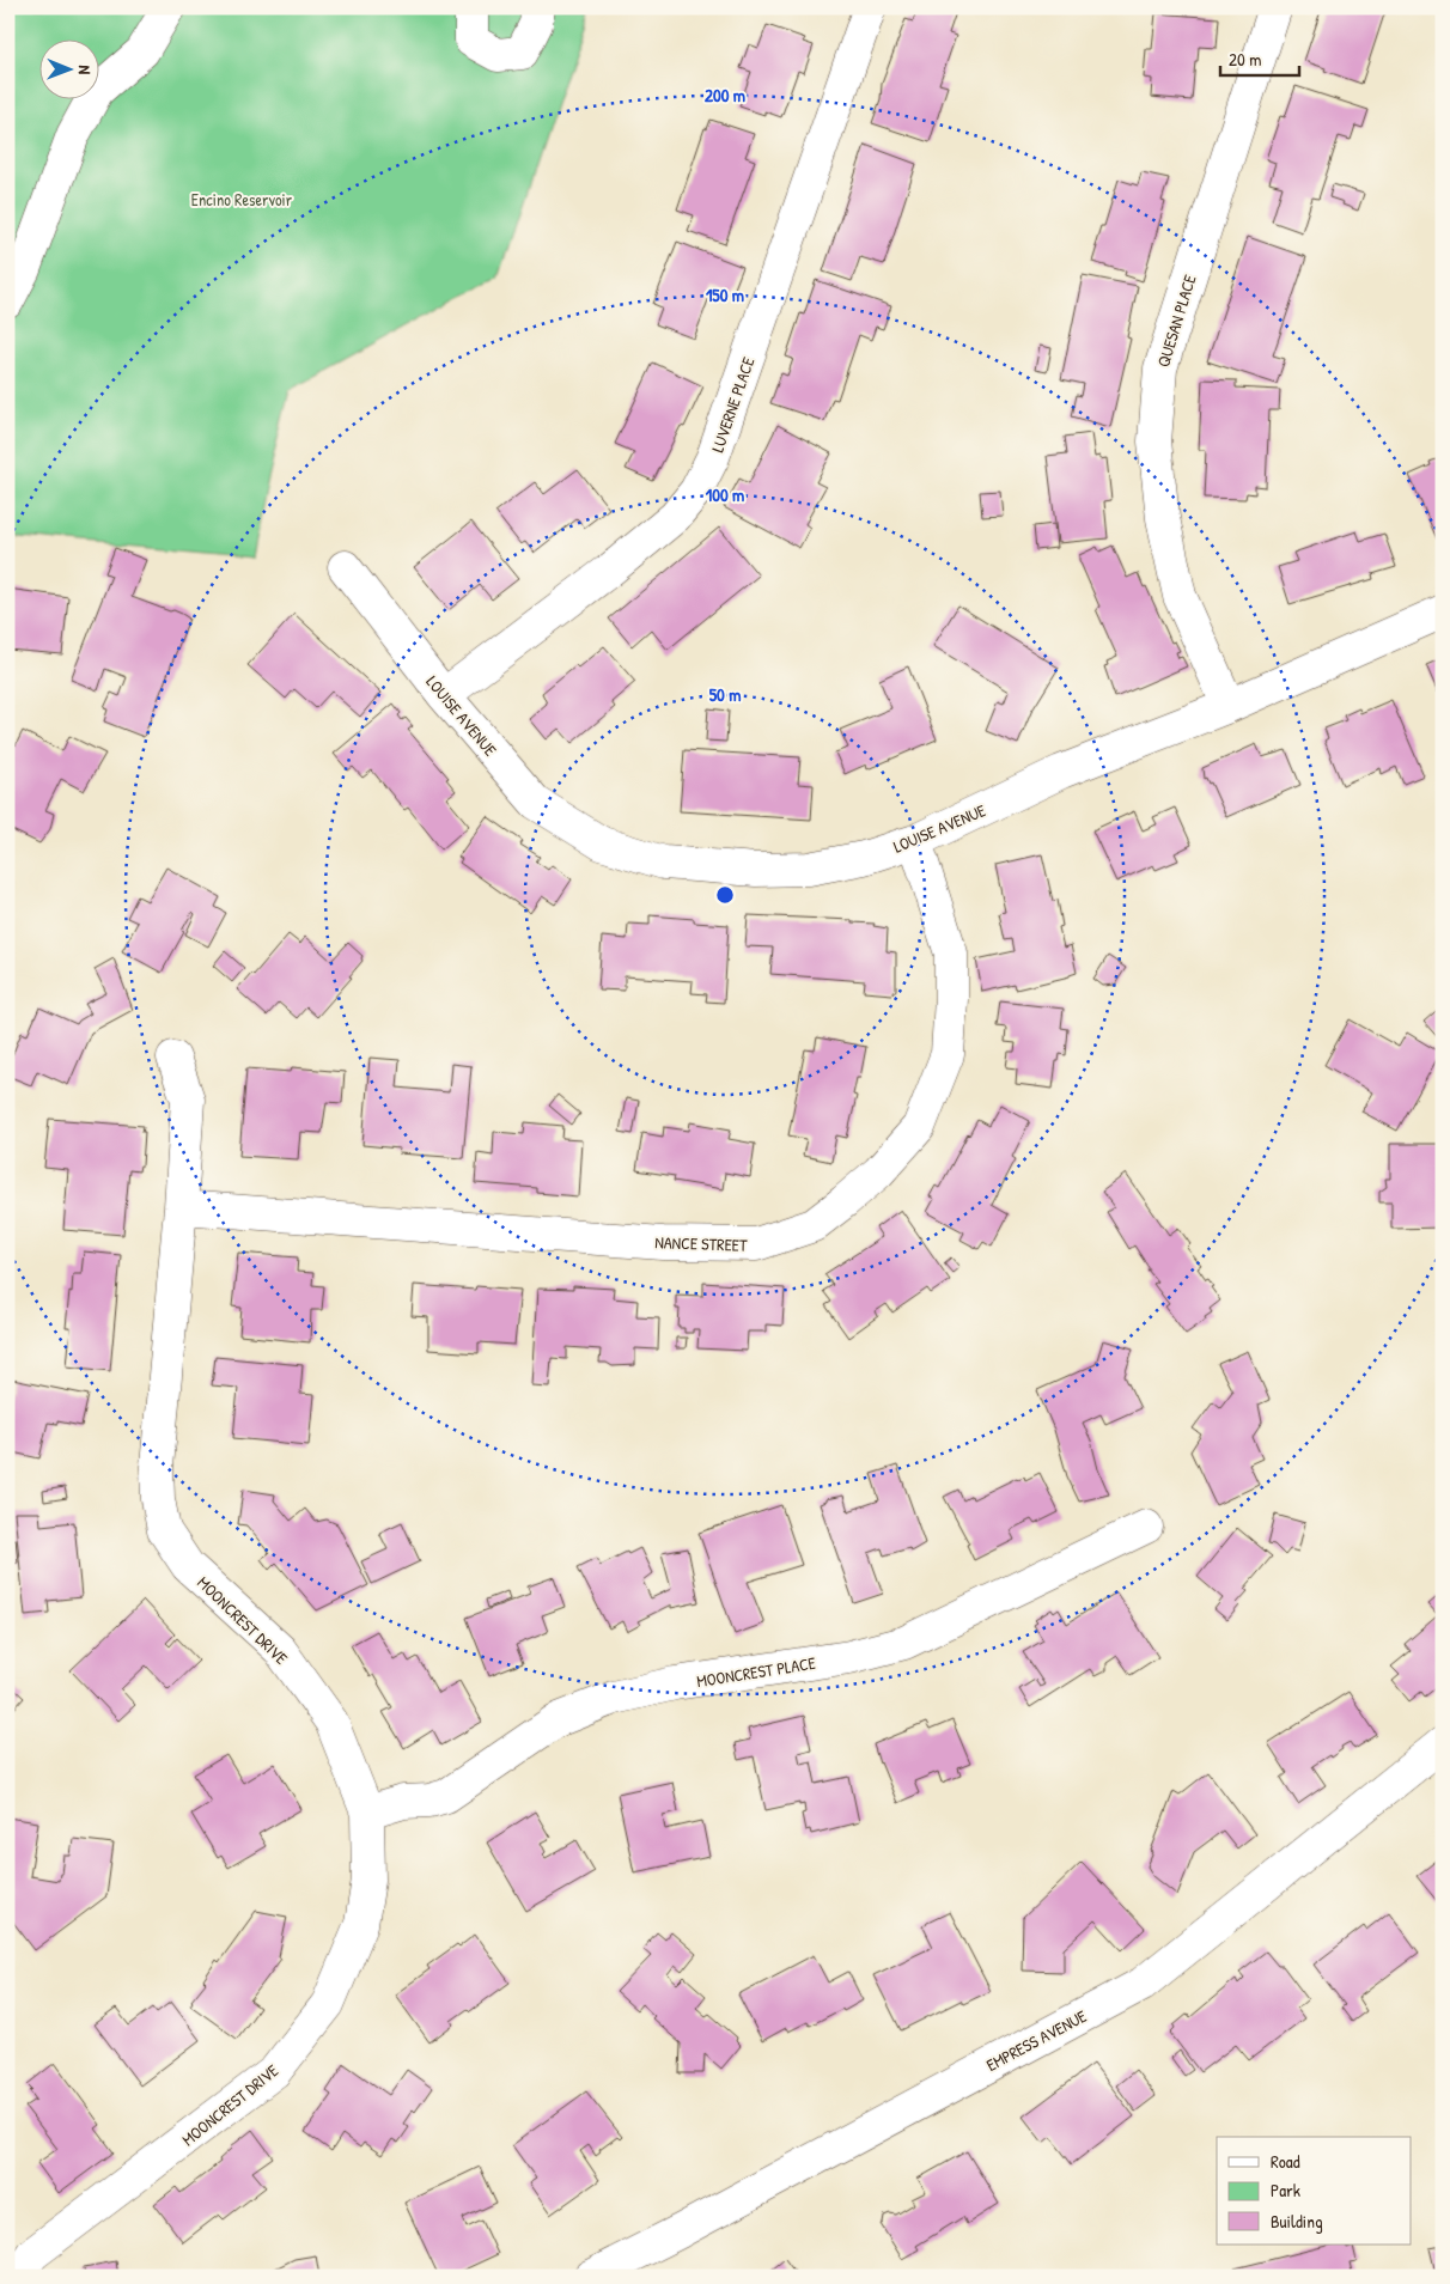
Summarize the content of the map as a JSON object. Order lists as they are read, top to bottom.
{
  "streets": {
    "street": [
      "QUESAN PLACE",
      "LUVERNE PLACE",
      "LOUISE AVENUE",
      "NANCE STREET",
      "MOONCREST DRIVE",
      "MOONCREST PLACE",
      "EMPRESS AVENUE"
    ]
  },
  "crossings": [
    ["QUESAN PLACE", "LOUISE AVENUE"],
    ["LUVERNE PLACE", "LOUISE AVENUE"],
    ["LOUISE AVENUE", "NANCE STREET"],
    ["NANCE STREET", "MOONCREST DRIVE"],
    ["MOONCREST DRIVE", "MOONCREST PLACE"]
  ],
  "parks": ["Encino Reservoir"],
  "legend": ["Road", "Park", "Building"],
  "scale_bar": "20 m",
  "north": "right",
  "rings": [
    "200 m",
    "150 m",
    "100 m",
    "50 m"
  ]
}
